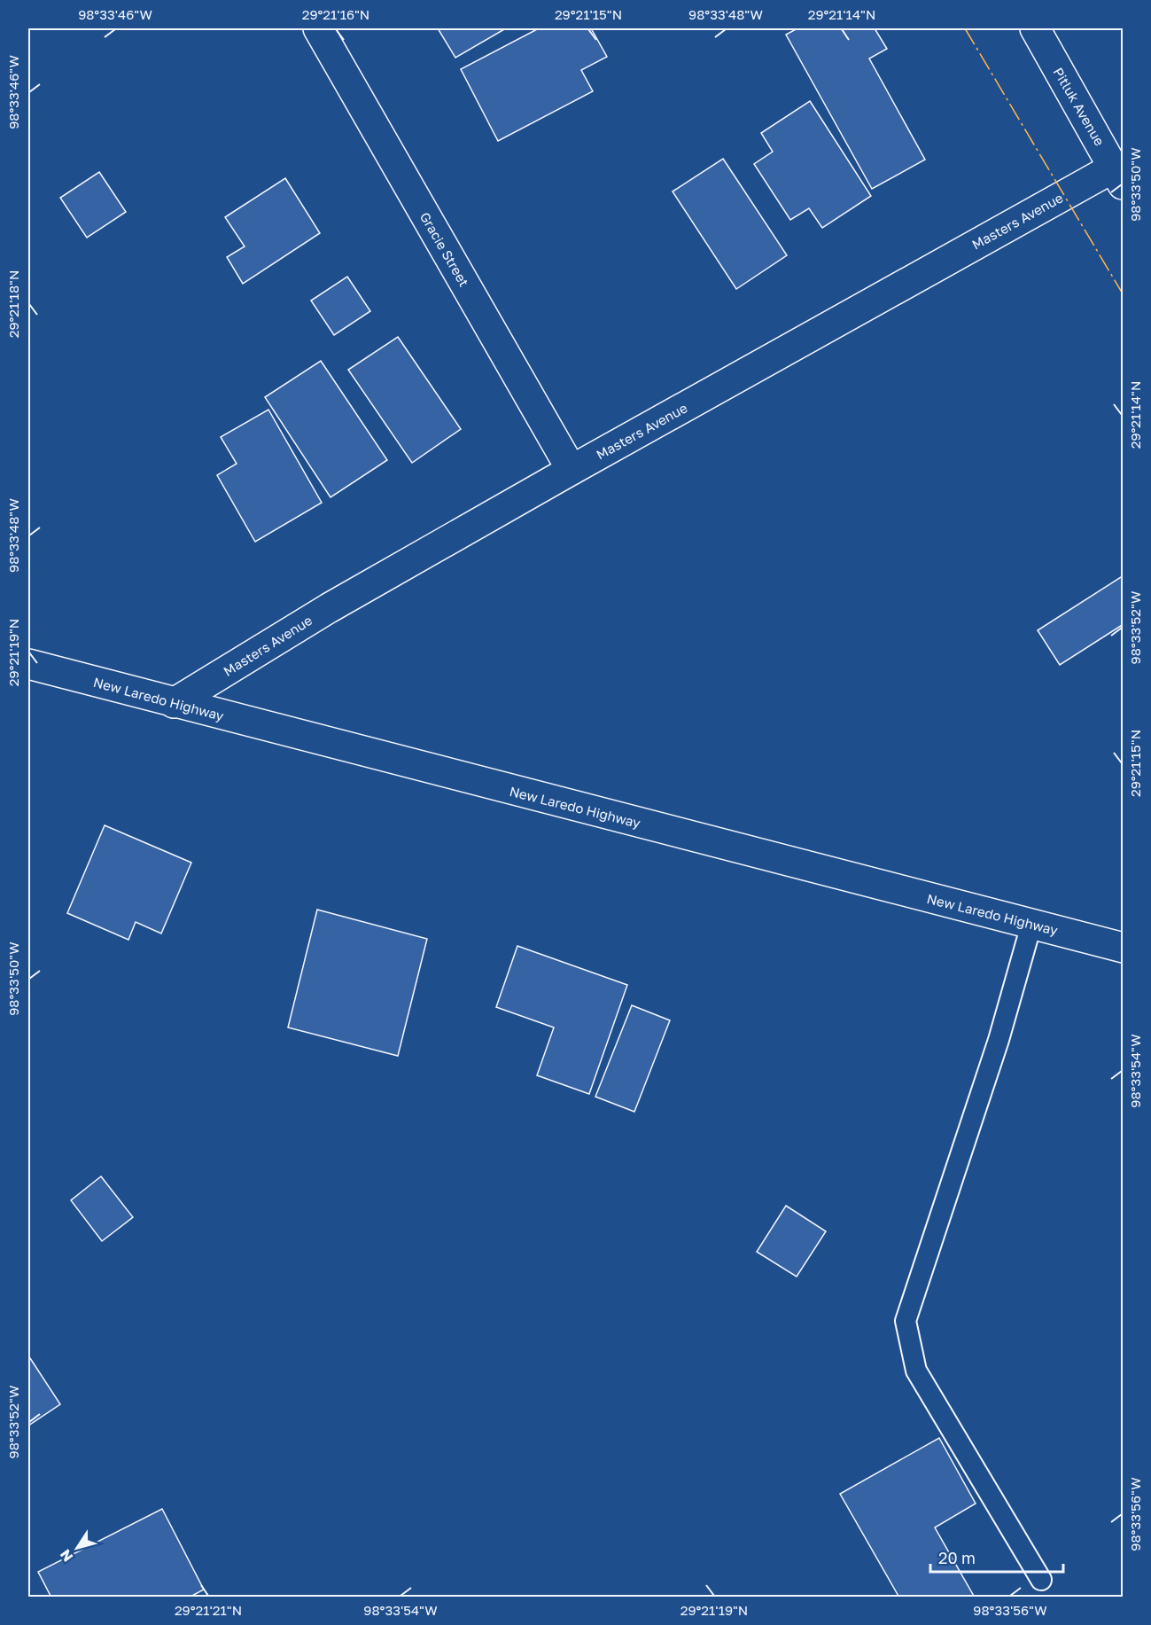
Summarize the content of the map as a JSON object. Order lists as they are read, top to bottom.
{
  "streets": {
    "street": [
      "Pitluk Avenue",
      "Masters Avenue",
      "Gracie Street",
      "New Laredo Highway"
    ]
  },
  "crossings": [
    ["Pitluk Avenue", "Masters Avenue"],
    ["Masters Avenue", "Gracie Street"],
    ["Masters Avenue", "New Laredo Highway"]
  ],
  "scale_bar": "20 m",
  "north": "bottom left",
  "coordinates": [
    "98°33'46\"W",
    "29°21'16\"N",
    "29°21'15\"N",
    "98°33'48\"W",
    "29°21'14\"N",
    "98°33'50\"W",
    "29°21'18\"N",
    "98°33'52\"W",
    "29°21'19\"N",
    "98°33'54\"W",
    "98°33'56\"W",
    "29°21'21\"N"
  ]
}
